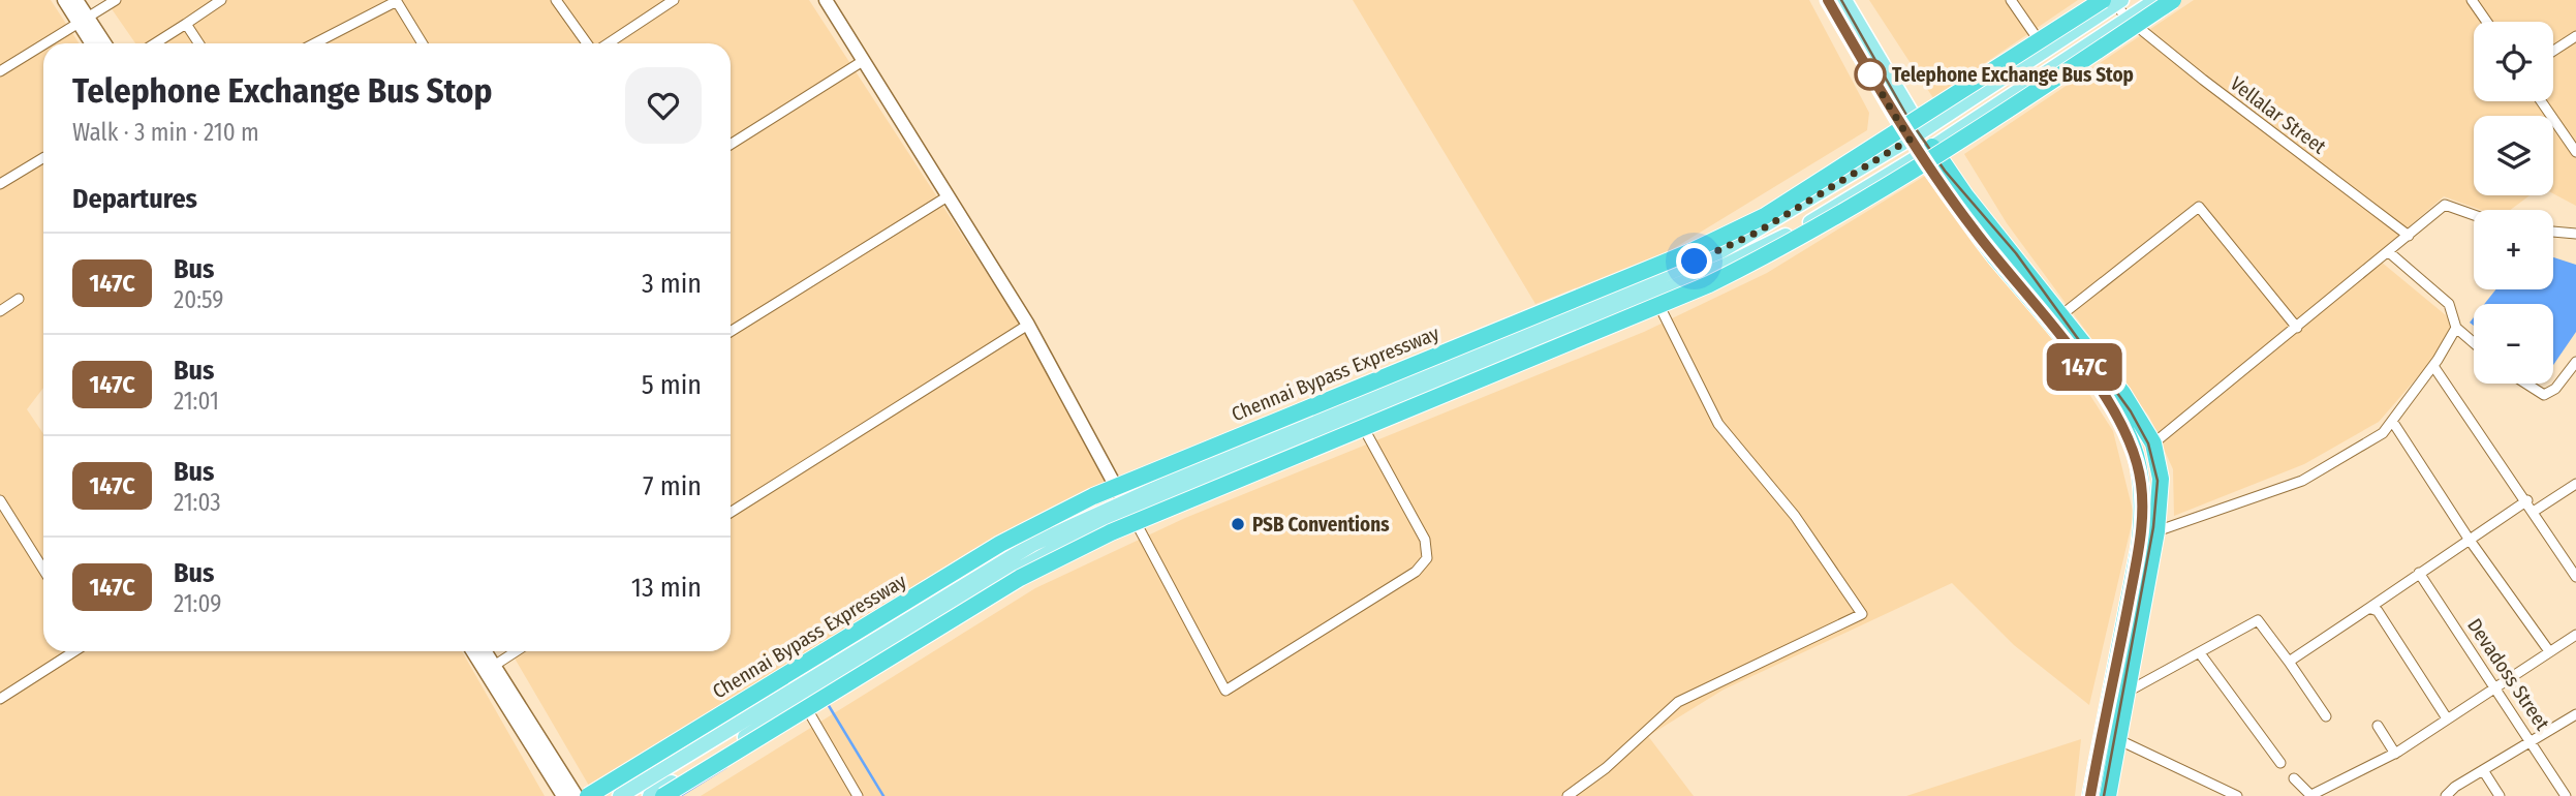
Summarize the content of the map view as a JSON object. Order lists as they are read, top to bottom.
{
  "streets": {
    "highway": ["Chennai Bypass Expressway"],
    "street": ["Vellalar Street", "Devadoss Street"]
  },
  "crossings": [
    ["Vellalar Street", "Chennai Bypass Expressway"]
  ],
  "places": ["Telephone Exchange Bus Stop", "PSB Conventions"],
  "lines": ["bus line 147C"],
  "page": {
    "on_map": "147C",
    "map_buttons": ["+", "−"],
    "heading": [
      ["Telephone Exchange Bus Stop", "Walk · 3 min · 210 m"],
      "Departures"
    ],
    "list": [
      {
        "mark": "147C",
        "name": "Bus",
        "note": "20:59",
        "value": "3 min"
      },
      {
        "mark": "147C",
        "name": "Bus",
        "note": "21:01",
        "value": "5 min"
      },
      {
        "mark": "147C",
        "name": "Bus",
        "note": "21:03",
        "value": "7 min"
      },
      {
        "mark": "147C",
        "name": "Bus",
        "note": "21:09",
        "value": "13 min"
      }
    ]
  }
}
